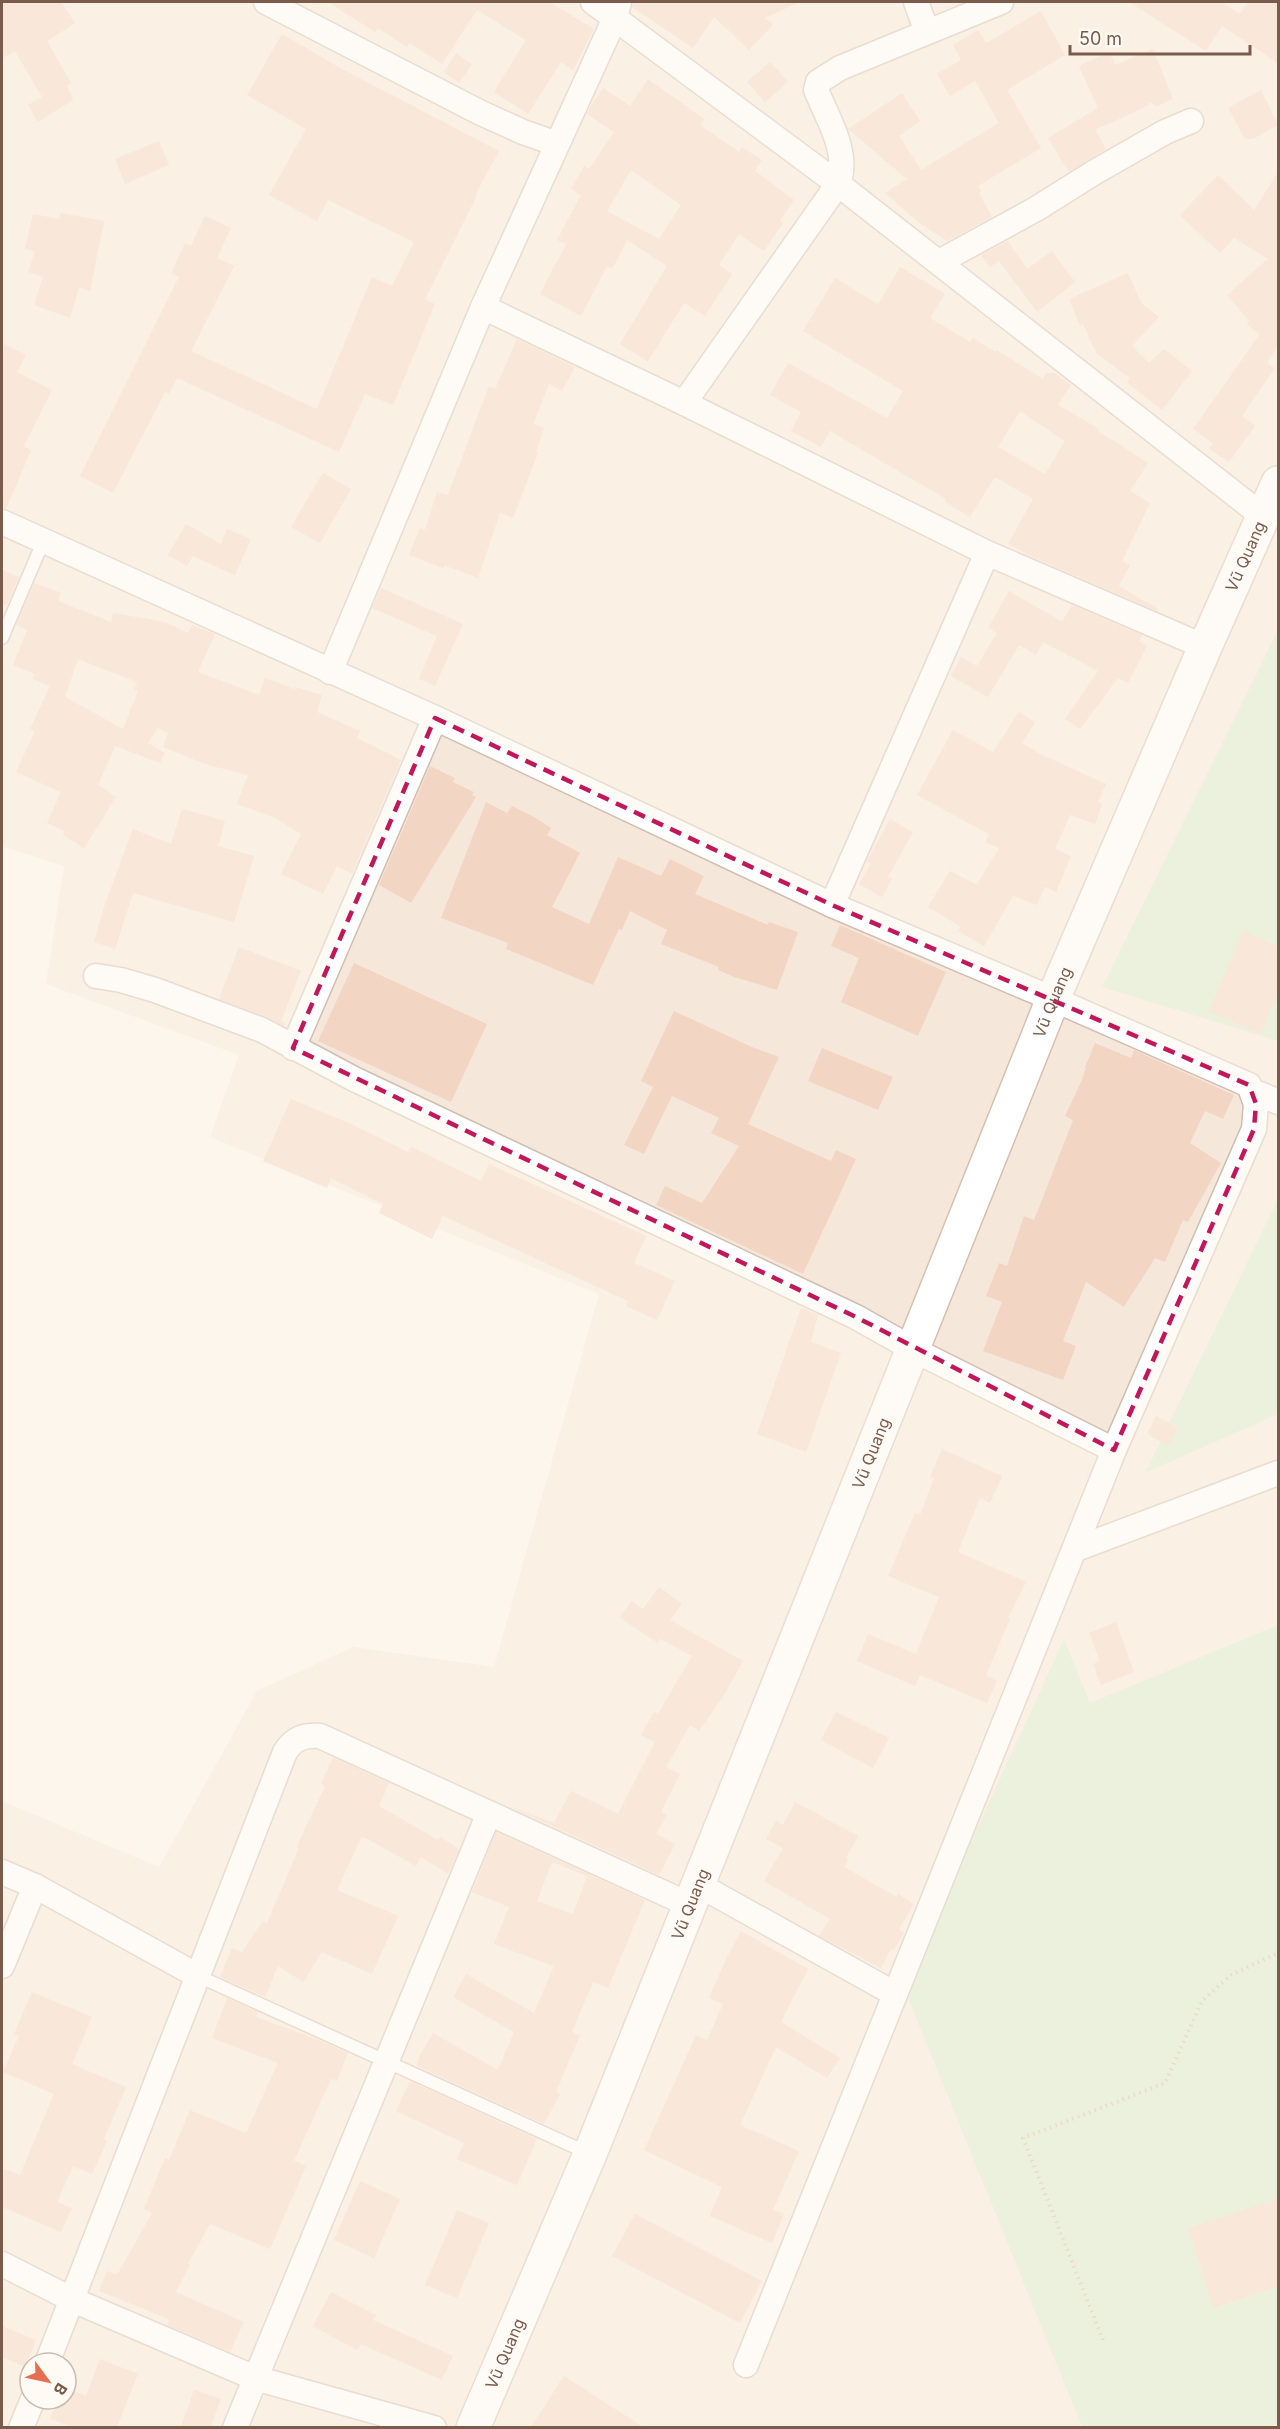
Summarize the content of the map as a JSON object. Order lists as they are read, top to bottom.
{
  "streets": {
    "main road": ["Vũ Quang"]
  },
  "scale_bar": "50 m",
  "north": "bottom right"
}
